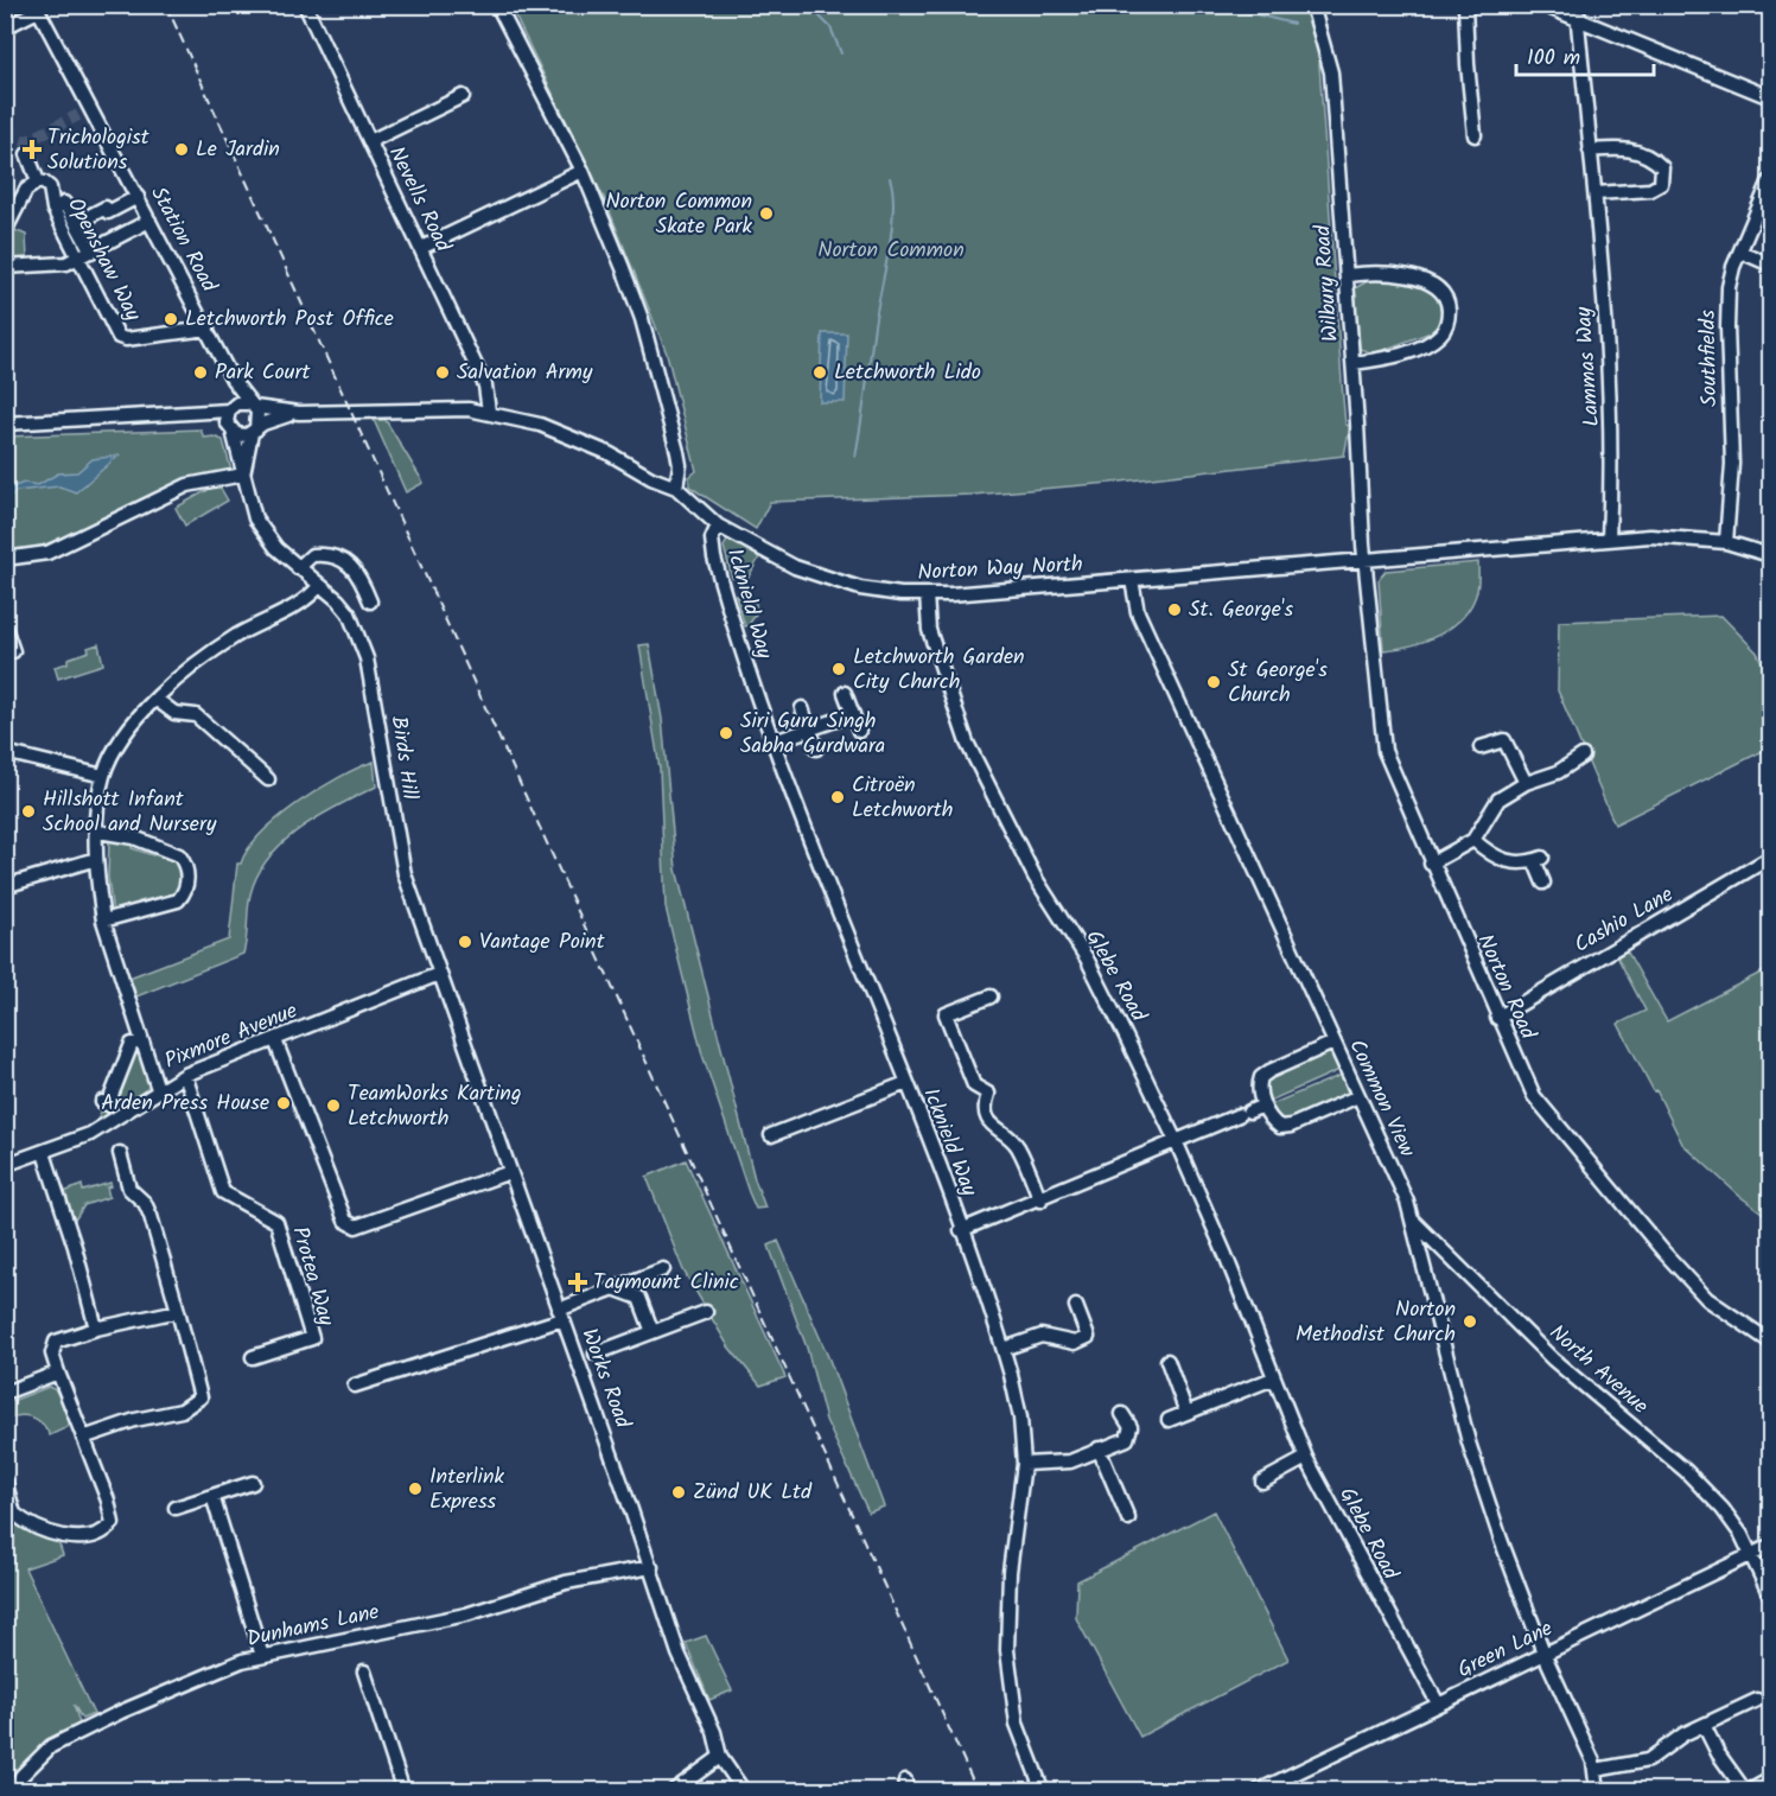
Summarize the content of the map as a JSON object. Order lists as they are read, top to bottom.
{
  "streets": {
    "street": [
      "Nevells Road",
      "Station Road",
      "Openshaw Way",
      "Wilbury Road",
      "Southfields",
      "Lammas Way",
      "Norton Way North",
      "Icknield Way",
      "Birds Hill",
      "Cashio Lane",
      "Glebe Road",
      "Norton Road",
      "Pixmore Avenue",
      "Common View",
      "Protea Way",
      "North Avenue",
      "Works Road",
      "Dunhams Lane",
      "Green Lane"
    ]
  },
  "crossings": [
    ["Nevells Road", "Norton Way North"],
    ["Station Road", "Openshaw Way"],
    ["Station Road", "Norton Way North"],
    ["Station Road", "Birds Hill"],
    ["Wilbury Road", "Norton Way North"],
    ["Wilbury Road", "Norton Road"],
    ["Southfields", "Norton Way North"],
    ["Lammas Way", "Norton Way North"],
    ["Norton Way North", "Icknield Way"],
    ["Norton Way North", "Birds Hill"],
    ["Norton Way North", "Glebe Road"],
    ["Norton Way North", "Norton Road"],
    ["Norton Way North", "Common View"],
    ["Birds Hill", "Pixmore Avenue"],
    ["Birds Hill", "Works Road"],
    ["Cashio Lane", "Norton Road"],
    ["Glebe Road", "Green Lane"],
    ["Pixmore Avenue", "Protea Way"],
    ["Pixmore Avenue", "Works Road"],
    ["Common View", "North Avenue"],
    ["Common View", "Green Lane"],
    ["North Avenue", "Green Lane"],
    ["Works Road", "Dunhams Lane"]
  ],
  "parks": ["Norton Common"],
  "places": {
    "health": ["Trichologist Solutions", "Taymount Clinic"],
    "other": [
      "Le Jardin",
      "Norton Common Skate Park",
      "Letchworth Post Office",
      "Park Court",
      "Salvation Army",
      "Letchworth Lido",
      "St. George's",
      "Letchworth Garden City Church",
      "St George's Church",
      "Siri Guru Singh Sabha Gurdwara",
      "Citroën Letchworth",
      "Hillshott Infant School and Nursery",
      "Vantage Point",
      "Arden Press House",
      "TeamWorks Karting Letchworth",
      "Norton Methodist Church",
      "Interlink Express",
      "Zünd UK Ltd"
    ]
  },
  "scale_bar": "100 m"
}
